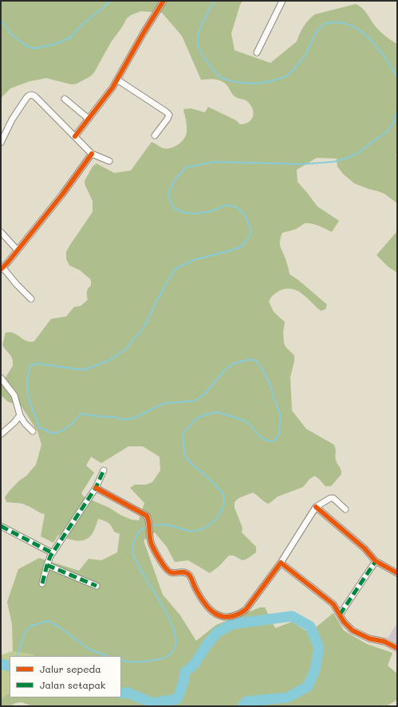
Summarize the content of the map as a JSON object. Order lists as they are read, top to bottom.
{
  "legend": ["Jalur sepeda", "Jalan setapak"]
}
